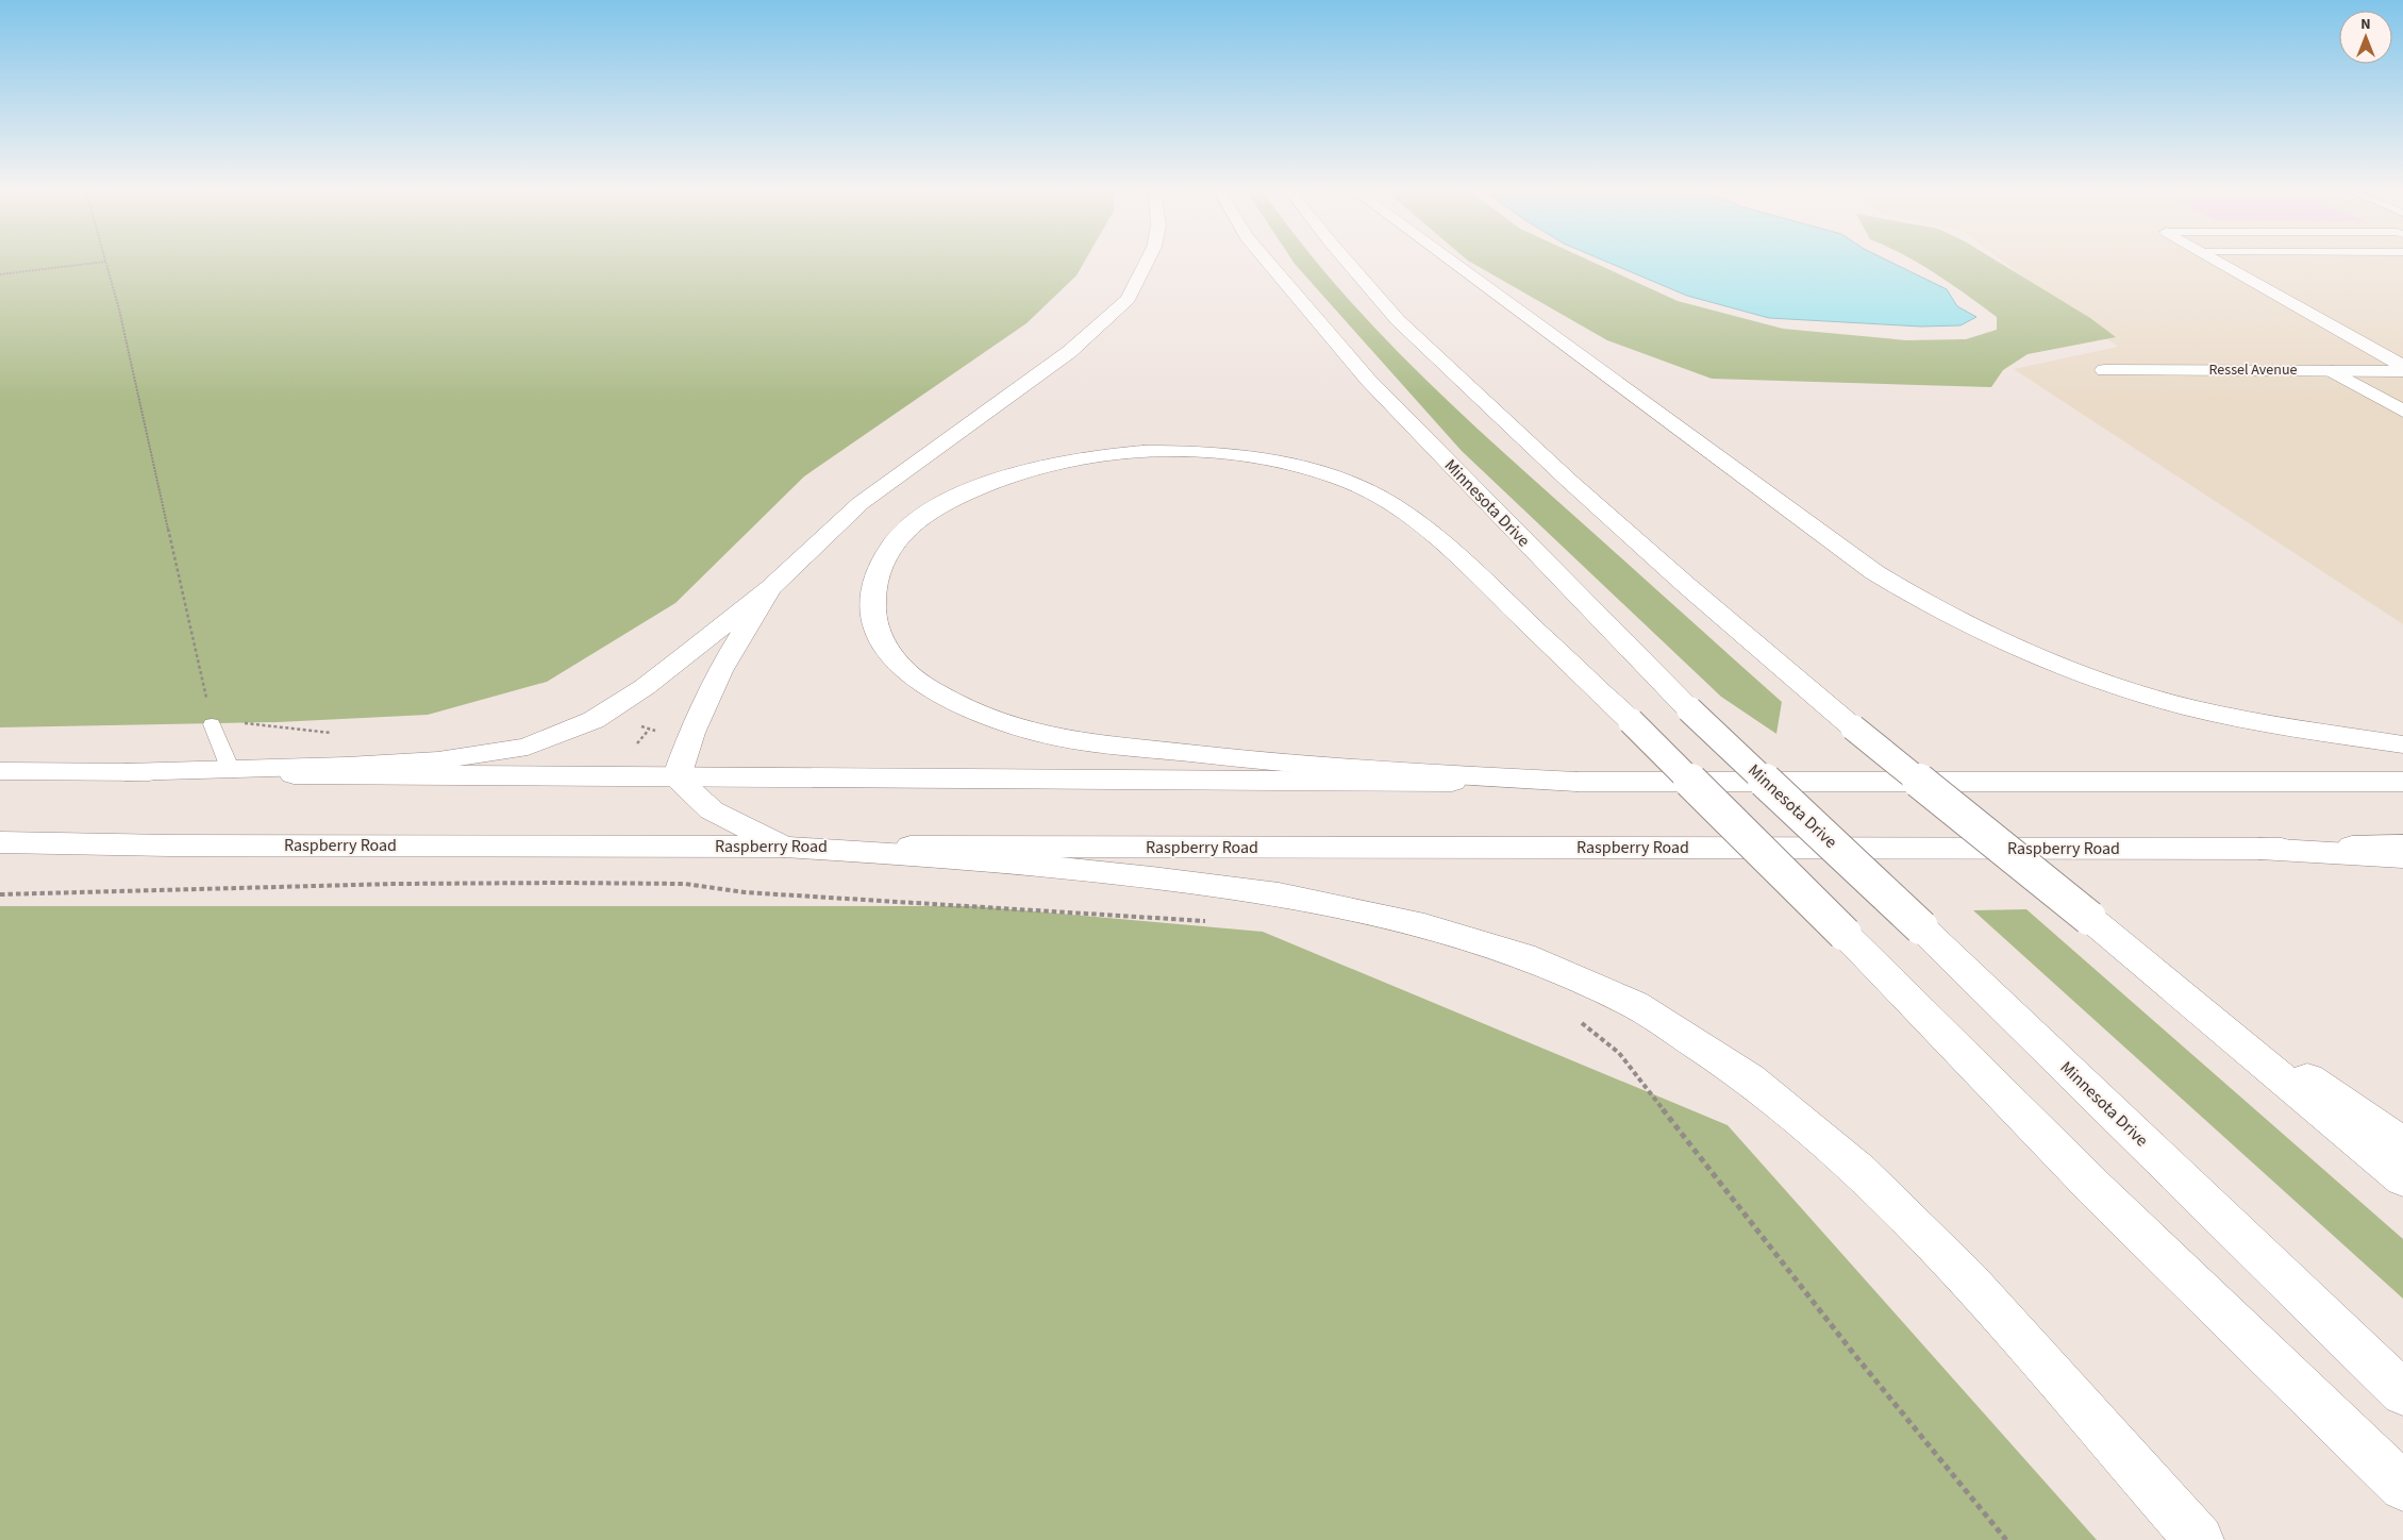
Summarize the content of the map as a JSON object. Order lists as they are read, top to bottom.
{
  "streets": {
    "main road": ["Ressel Avenue", "Minnesota Drive", "Raspberry Road"]
  },
  "north": "top"
}
